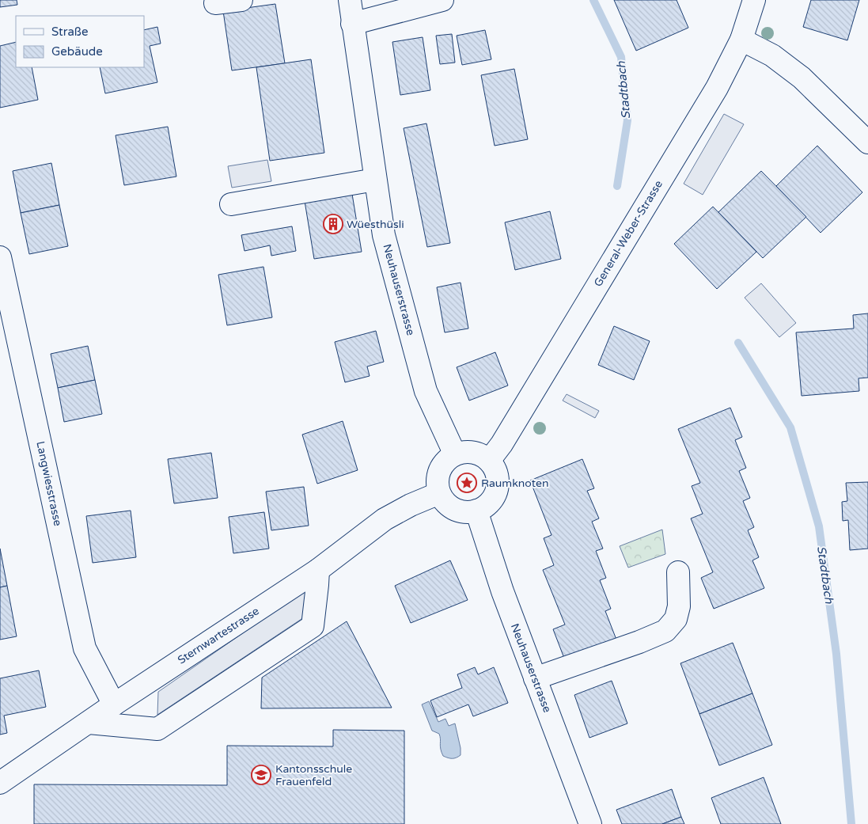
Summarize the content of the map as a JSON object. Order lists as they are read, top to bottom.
{
  "streets": {
    "street": [
      "General-Weber-Strasse",
      "Neuhauserstrasse",
      "Langwiesstrasse",
      "Sternwartestrasse"
    ]
  },
  "crossings": [
    ["General-Weber-Strasse", "Neuhauserstrasse"],
    ["General-Weber-Strasse", "Sternwartestrasse"],
    ["Neuhauserstrasse", "Sternwartestrasse"],
    ["Langwiesstrasse", "Sternwartestrasse"]
  ],
  "water": ["Stadtbach"],
  "places": {
    "building": ["Wüesthüsli"],
    "place": ["Raumknoten"],
    "school or university": ["Kantonsschule Frauenfeld"]
  },
  "legend": ["Straße", "Gebäude"]
}
